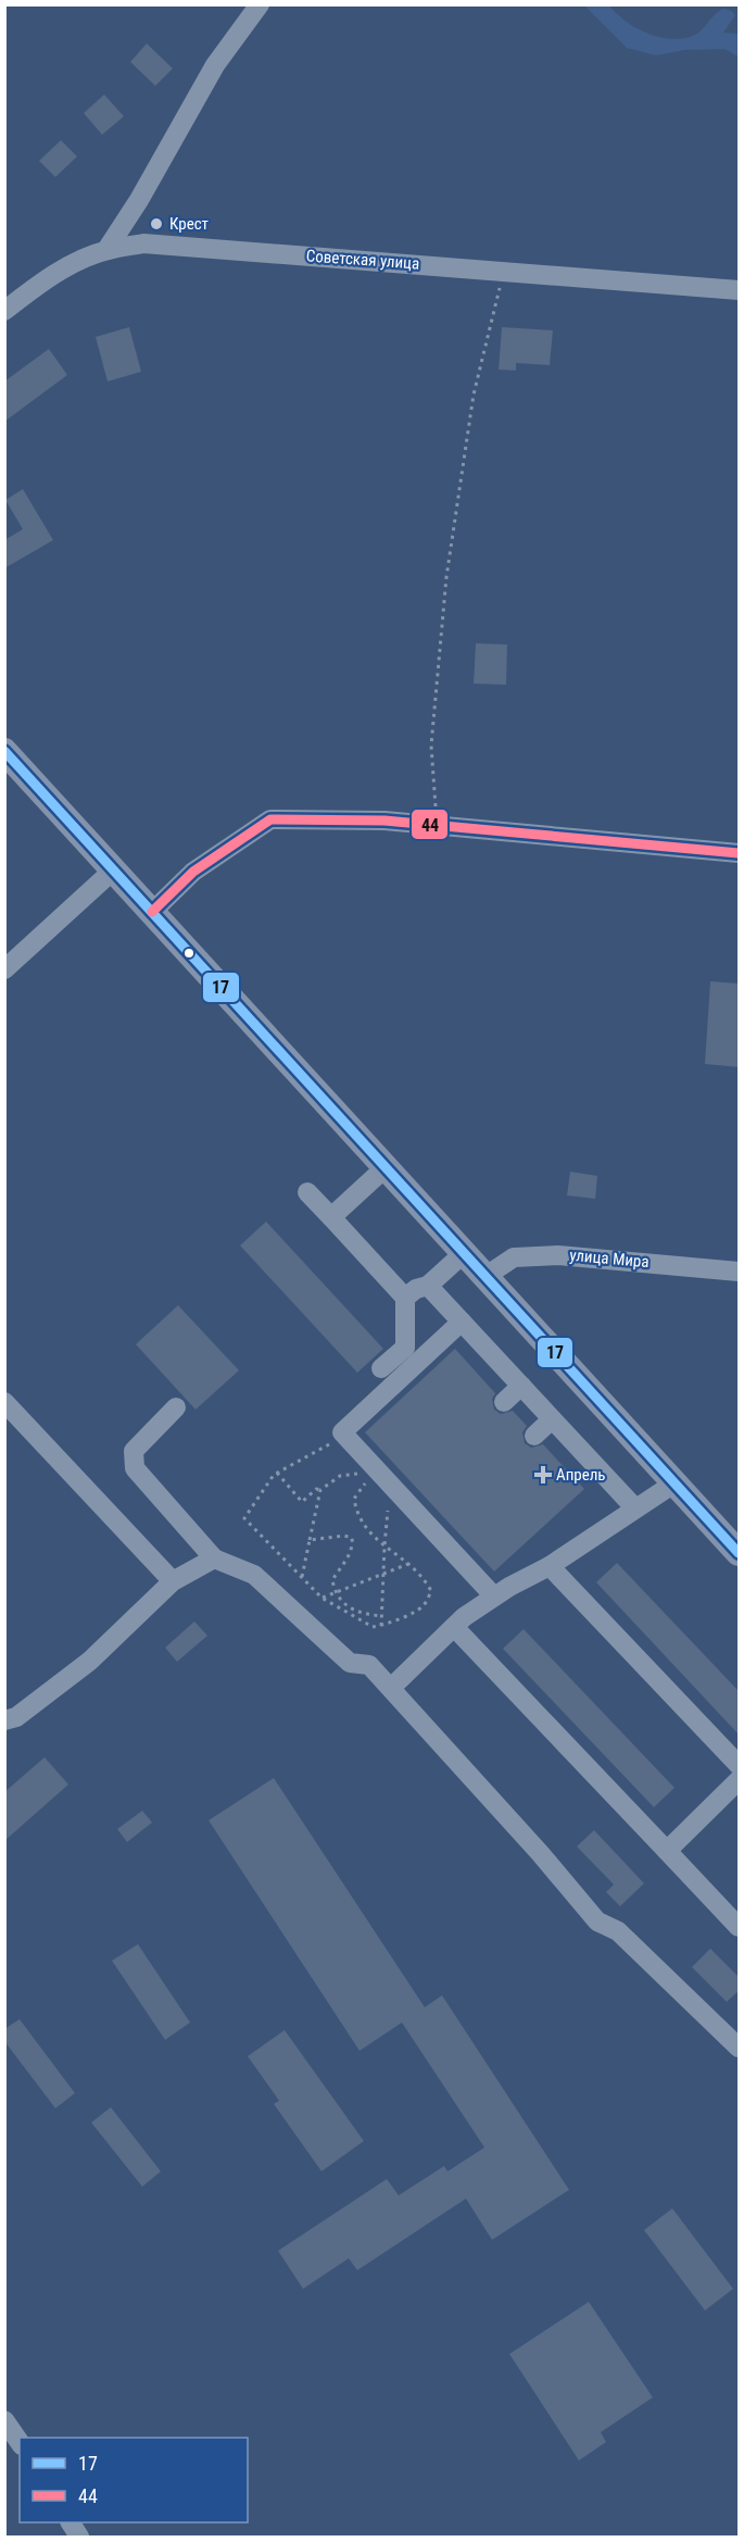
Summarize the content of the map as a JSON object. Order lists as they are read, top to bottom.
{
  "streets": {
    "street": ["Советская улица", "улица Мира"]
  },
  "places": {
    "other": ["Крест"],
    "health": ["Апрель"]
  },
  "lines": ["transit line 17", "transit line 44"],
  "legend": ["17", "44"]
}
